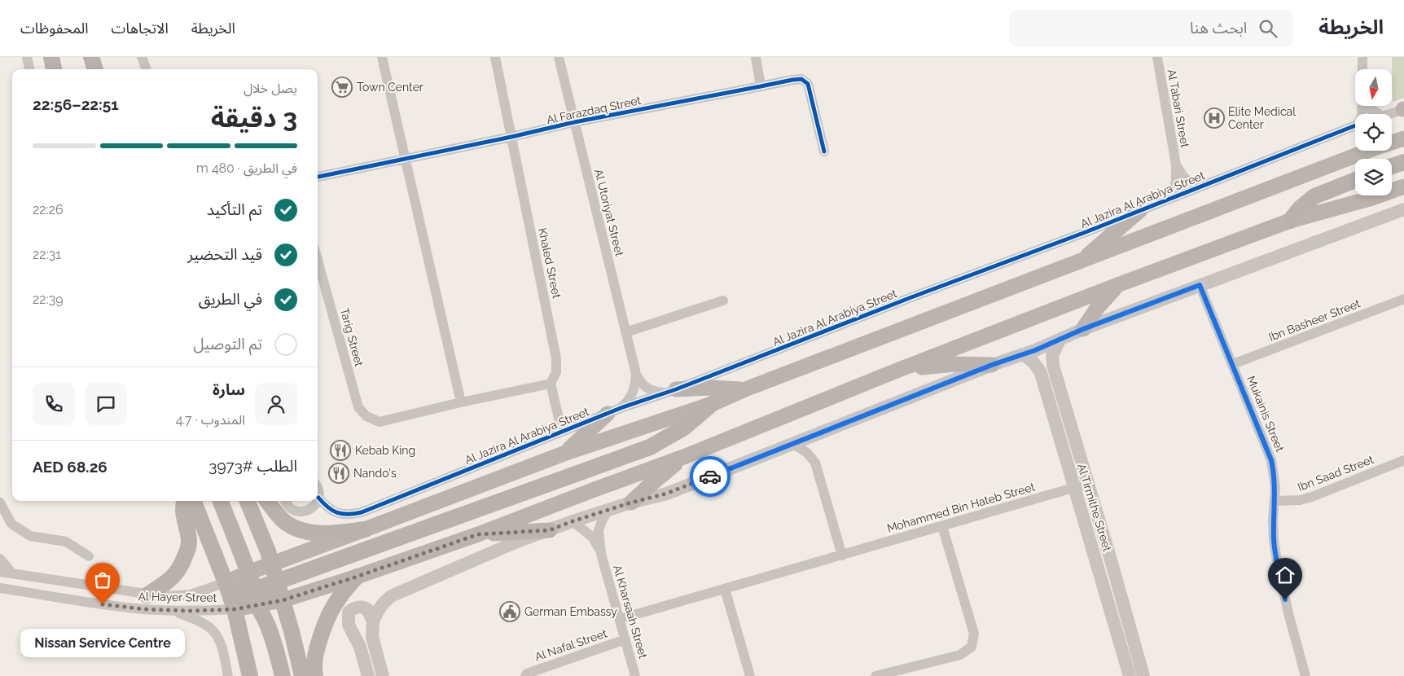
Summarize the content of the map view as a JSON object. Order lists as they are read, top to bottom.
{
  "streets": {
    "street": [
      "Al Tabari Street",
      "Al Farazdaq Street",
      "Al Jazira Al Arabiya Street",
      "Al Utoriyat Street",
      "Khaled Street",
      "Ibn Basheer Street",
      "Tarig Street",
      "Mukainis Street",
      "Ibn Saad Street",
      "Mohammed Bin Hateb Street",
      "Al Tirmithe Street",
      "Al Hayer Street",
      "Al Kharsaah Street",
      "Al Nafal Street"
    ]
  },
  "crossings": [
    ["Al Tabari Street", "Al Jazira Al Arabiya Street"],
    ["Al Farazdaq Street", "Al Utoriyat Street"],
    ["Al Farazdaq Street", "Khaled Street"],
    ["Al Jazira Al Arabiya Street", "Al Utoriyat Street"],
    ["Ibn Basheer Street", "Mukainis Street"],
    ["Mukainis Street", "Ibn Saad Street"],
    ["Mohammed Bin Hateb Street", "Al Tirmithe Street"],
    ["Mohammed Bin Hateb Street", "Al Kharsaah Street"],
    ["Al Kharsaah Street", "Al Nafal Street"]
  ],
  "places": {
    "supermarket": ["Town Center"],
    "hospital": ["Elite Medical Center"],
    "restaurant": ["Kebab King", "Nando's"],
    "other": ["Nissan Service Centre"],
    "public building": ["German Embassy"]
  },
  "north": "bottom",
  "page": {
    "header": "الخريطة",
    "search": "ابحث هنا",
    "nav": ["الخريطة", "الاتجاهات", "المحفوظات"],
    "heading": ["3 دقيقة", "يصل خلال", "22:51–22:56"],
    "panel": [
      "سارة",
      "المندوب · 4.7",
      "الطلب #3973",
      "AED 68.26"
    ],
    "bar": "في الطريق · 480 m",
    "list": [
      ["تم التأكيد", "22:26"],
      ["قيد التحضير", "22:31"],
      ["في الطريق", "22:39"],
      "تم التوصيل"
    ],
    "bubble": "Nissan Service Centre"
  }
}
